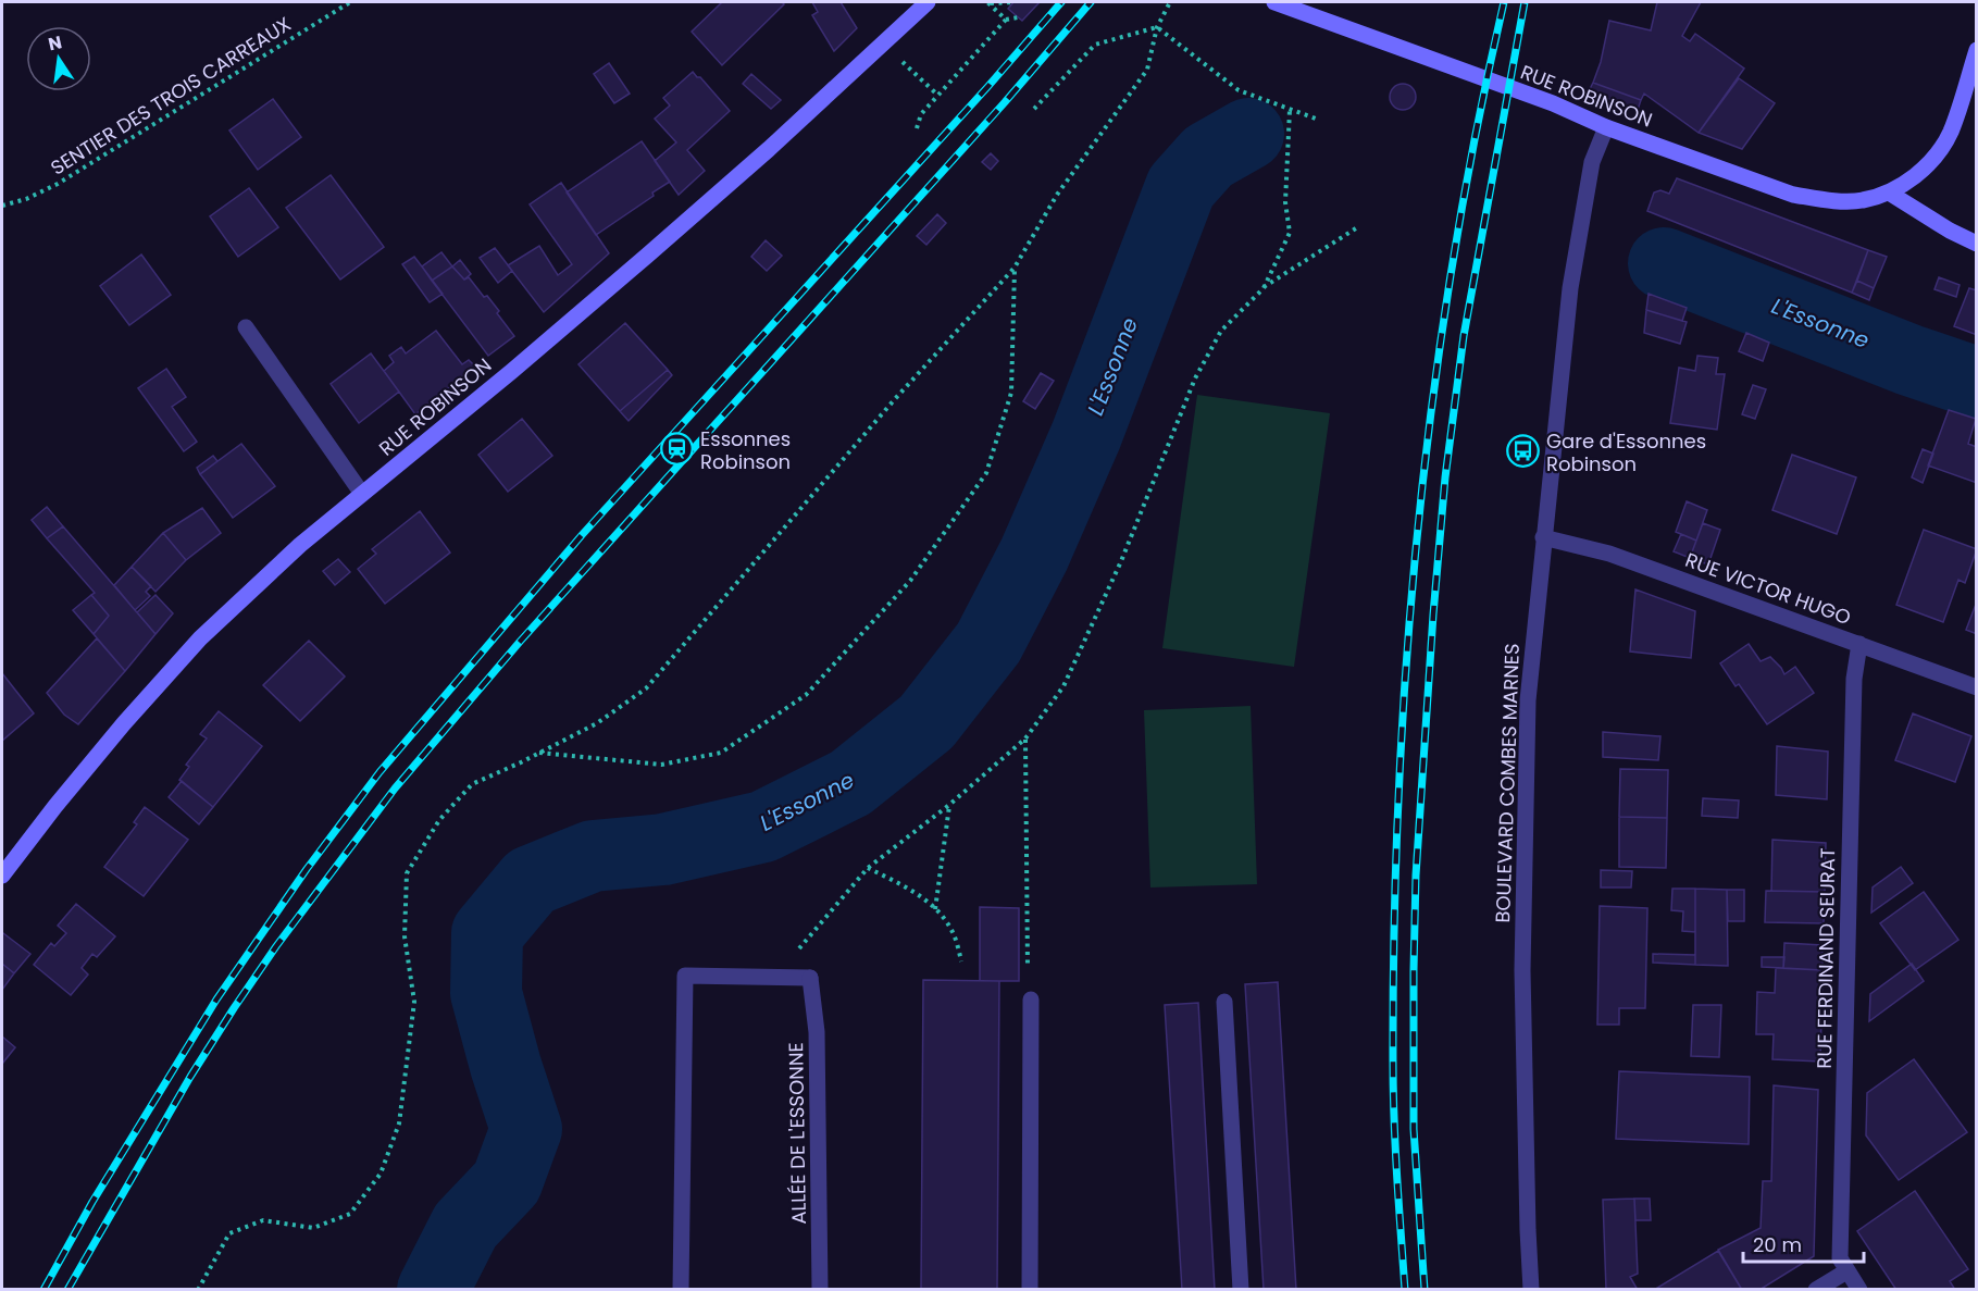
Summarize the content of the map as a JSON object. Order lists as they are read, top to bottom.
{
  "streets": {
    "street": [
      "RUE ROBINSON",
      "RUE VICTOR HUGO",
      "BOULEVARD COMBES MARNES",
      "RUE FERDINAND SEURAT",
      "ALLÉE DE L'ESSONNE"
    ],
    "path": ["SENTIER DES TROIS CARREAUX"]
  },
  "crossings": [
    ["RUE ROBINSON", "BOULEVARD COMBES MARNES"],
    ["RUE VICTOR HUGO", "BOULEVARD COMBES MARNES"],
    ["RUE VICTOR HUGO", "RUE FERDINAND SEURAT"]
  ],
  "water": ["L'Essonne"],
  "places": {
    "station": ["Essonnes Robinson"],
    "bus stop": ["Gare d'Essonnes Robinson"]
  },
  "scale_bar": "20 m",
  "north": "top"
}
